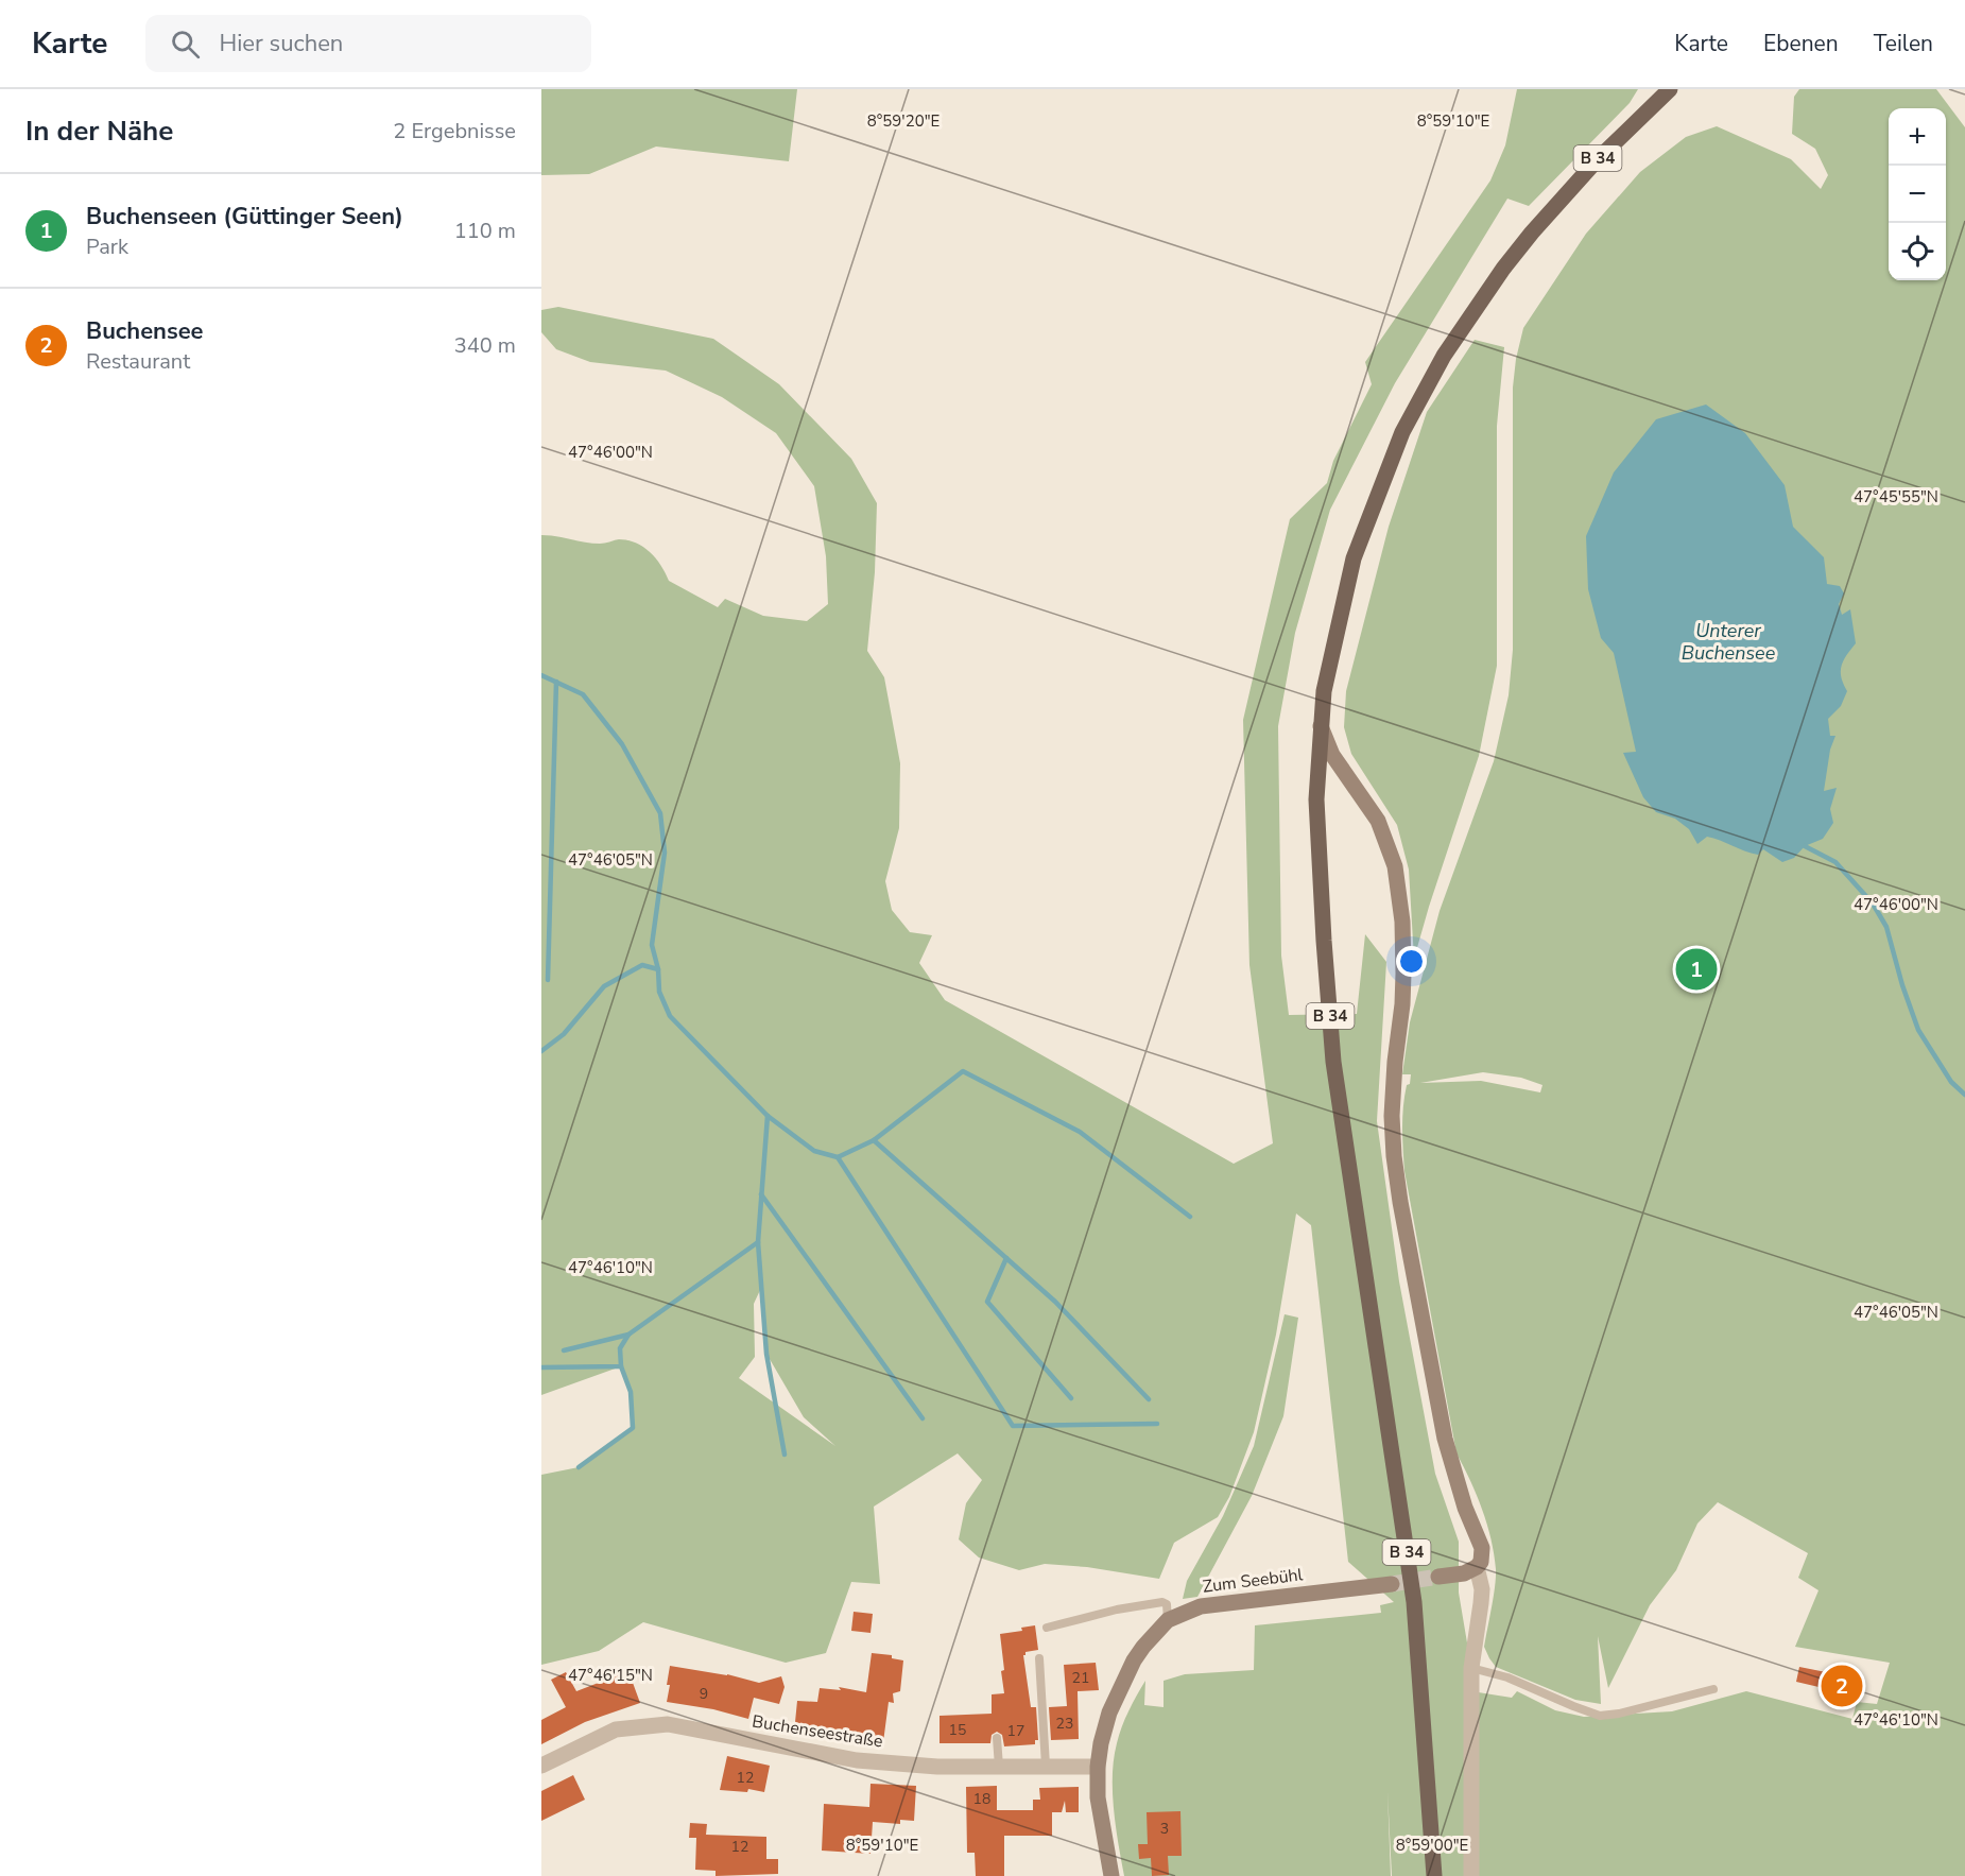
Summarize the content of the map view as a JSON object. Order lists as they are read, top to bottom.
{
  "streets": {
    "main road": ["B 34", "Zum Seebühl"],
    "street": ["Buchenseestraße"]
  },
  "crossings": [
    ["Zum Seebühl", "Buchenseestraße"]
  ],
  "water": ["Unterer Buchensee"],
  "house_numbers": [
    "21",
    "9",
    "23",
    "15",
    "17",
    "12",
    "18",
    "3",
    "12"
  ],
  "page": {
    "header": "Karte",
    "search": "Hier suchen",
    "nav": ["Karte", "Ebenen", "Teilen"],
    "heading": ["In der Nähe", "2 Ergebnisse"],
    "map_buttons": ["+", "−"],
    "list": [
      {
        "mark": "1",
        "name": "Buchenseen (Güttinger Seen)",
        "note": "Park",
        "value": "110 m"
      },
      {
        "mark": "2",
        "name": "Buchensee",
        "note": "Restaurant",
        "value": "340 m"
      }
    ],
    "pins": ["1", "2"]
  },
  "coordinates": [
    "8°59'20\"E",
    "8°59'10\"E",
    "47°46'00\"N",
    "47°45'55\"N",
    "47°46'05\"N",
    "47°46'10\"N",
    "47°46'15\"N",
    "8°59'00\"E"
  ]
}
